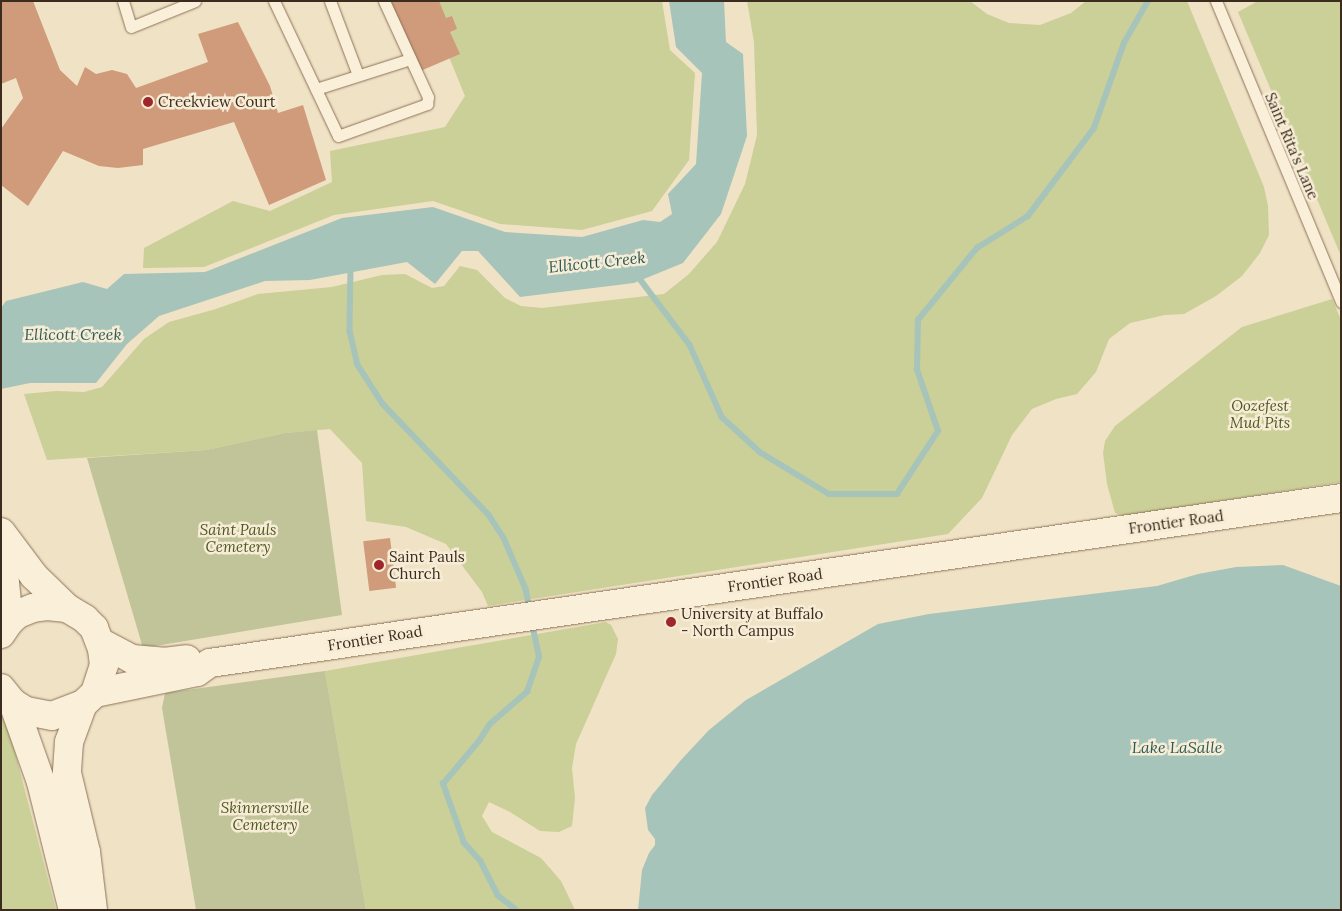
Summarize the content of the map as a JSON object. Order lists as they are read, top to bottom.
{
  "streets": {
    "street": ["Frontier Road"],
    "lane": ["Saint Rita's Lane"]
  },
  "water": ["Ellicott Creek", "Lake LaSalle"],
  "parks": ["Oozefest Mud Pits", "Saint Pauls Cemetery", "Skinnersville Cemetery"],
  "places": ["Creekview Court", "Saint Pauls Church", "University at Buffalo - North Campus"]
}
